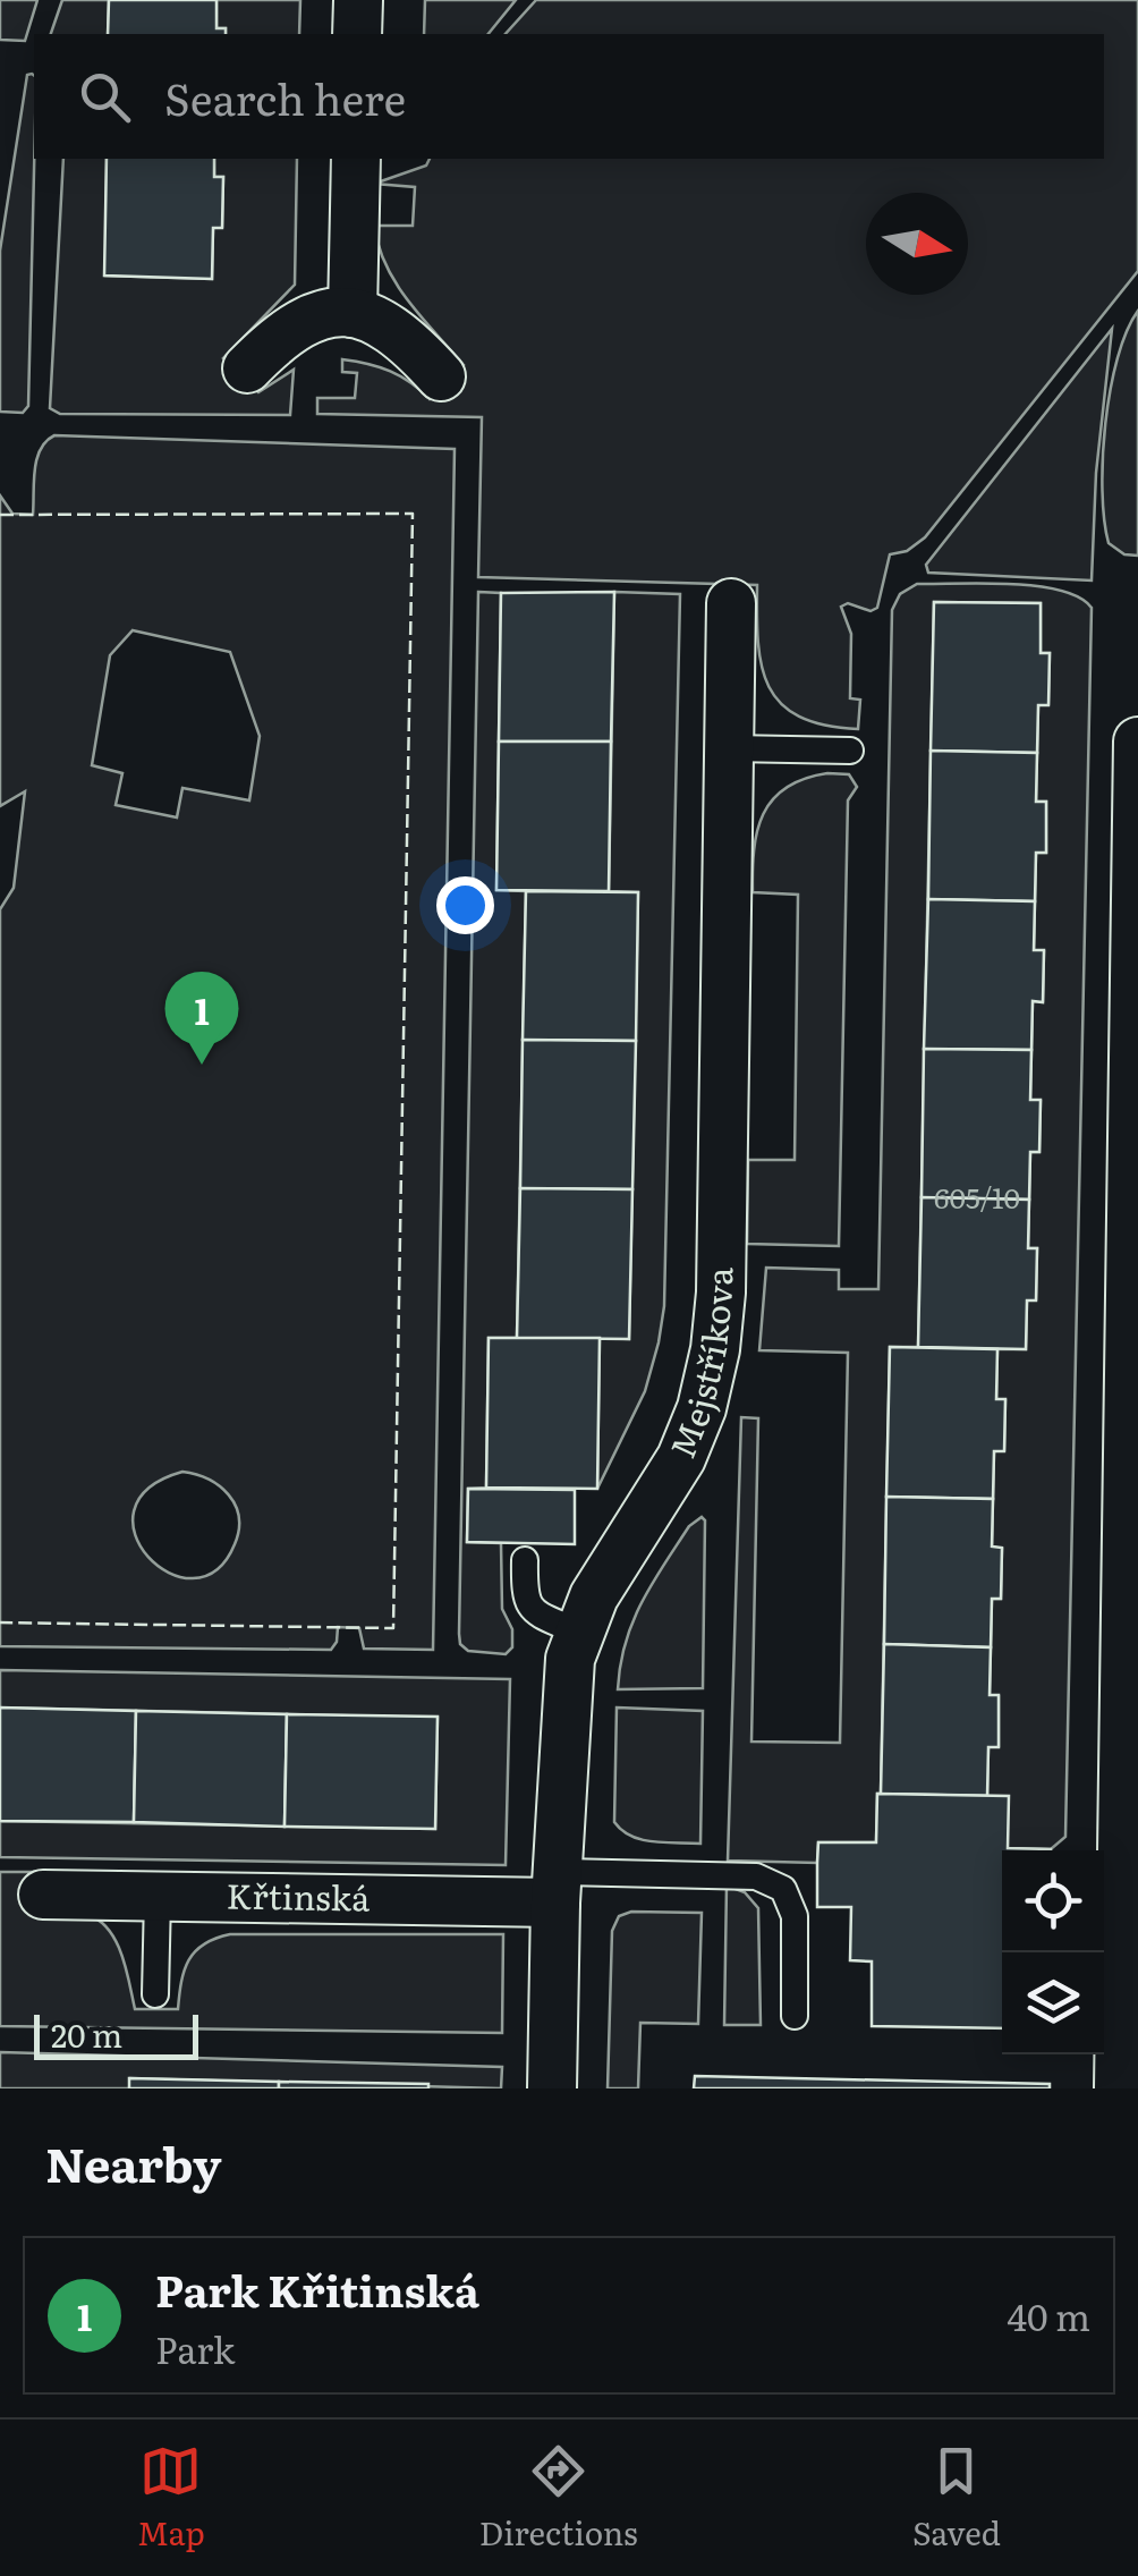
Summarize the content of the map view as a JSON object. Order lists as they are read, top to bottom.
{
  "streets": {
    "street": ["Mejstříkova", "Křtinská"]
  },
  "crossings": [
    ["Mejstříkova", "Křtinská"]
  ],
  "house_numbers": ["605/10"],
  "scale_bar": "20 m",
  "north": "right",
  "page": {
    "search": "Search here",
    "pins": "1",
    "scale": "20 m",
    "heading": "Nearby",
    "list": [
      {
        "mark": "1",
        "name": "Park Křitinská",
        "note": "Park",
        "value": "40 m"
      }
    ],
    "nav": ["Map", "Directions", "Saved"]
  }
}
